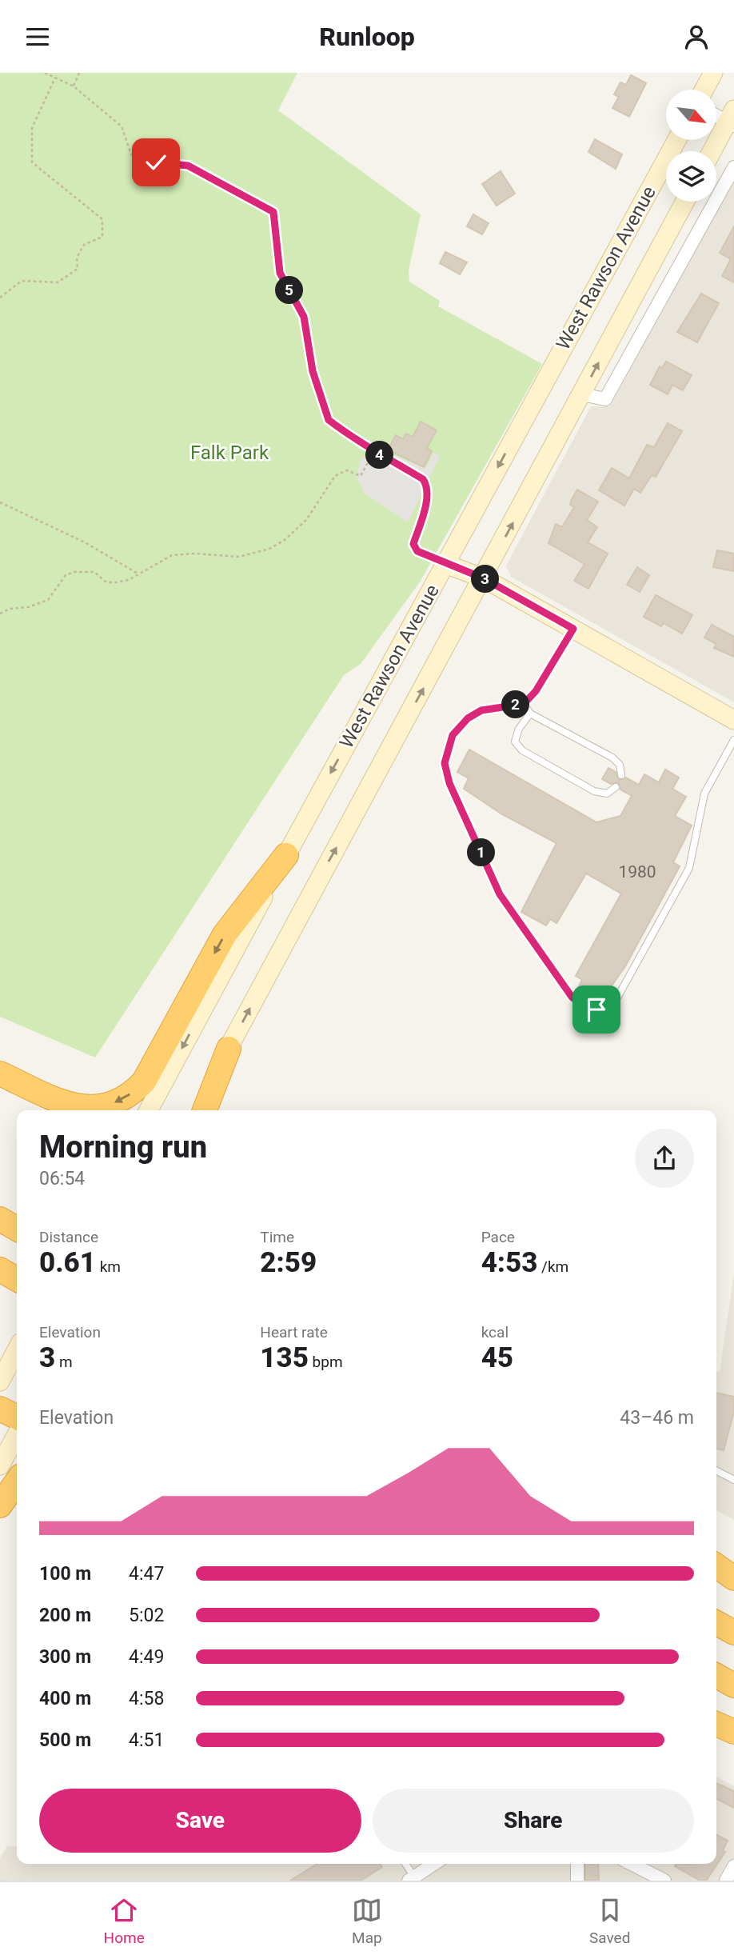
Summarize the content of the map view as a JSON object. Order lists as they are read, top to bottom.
{
  "streets": {
    "main road": ["West Rawson Avenue"]
  },
  "parks": ["Falk Park"],
  "house_numbers": ["1980"],
  "north": "bottom right",
  "page": {
    "header": "Runloop",
    "pins": [
      "5",
      "4",
      "3",
      "2",
      "1"
    ],
    "heading": ["Morning run", "06:54"],
    "stats": [
      ["Distance", "0.61 km"],
      ["Time", "2:59"],
      ["Pace", "4:53 /km"],
      ["Elevation", "3 m"],
      ["Heart rate", "135 bpm"],
      ["kcal", "45"]
    ],
    "chart": ["Elevation", "43–46 m"],
    "list": [
      {
        "name": "100 m",
        "note": "4:47"
      },
      {
        "name": "200 m",
        "note": "5:02"
      },
      {
        "name": "300 m",
        "note": "4:49"
      },
      {
        "name": "400 m",
        "note": "4:58"
      },
      {
        "name": "500 m",
        "note": "4:51"
      }
    ],
    "buttons": ["Save", "Share"],
    "tabs": ["Home", "Map", "Saved"]
  }
}
